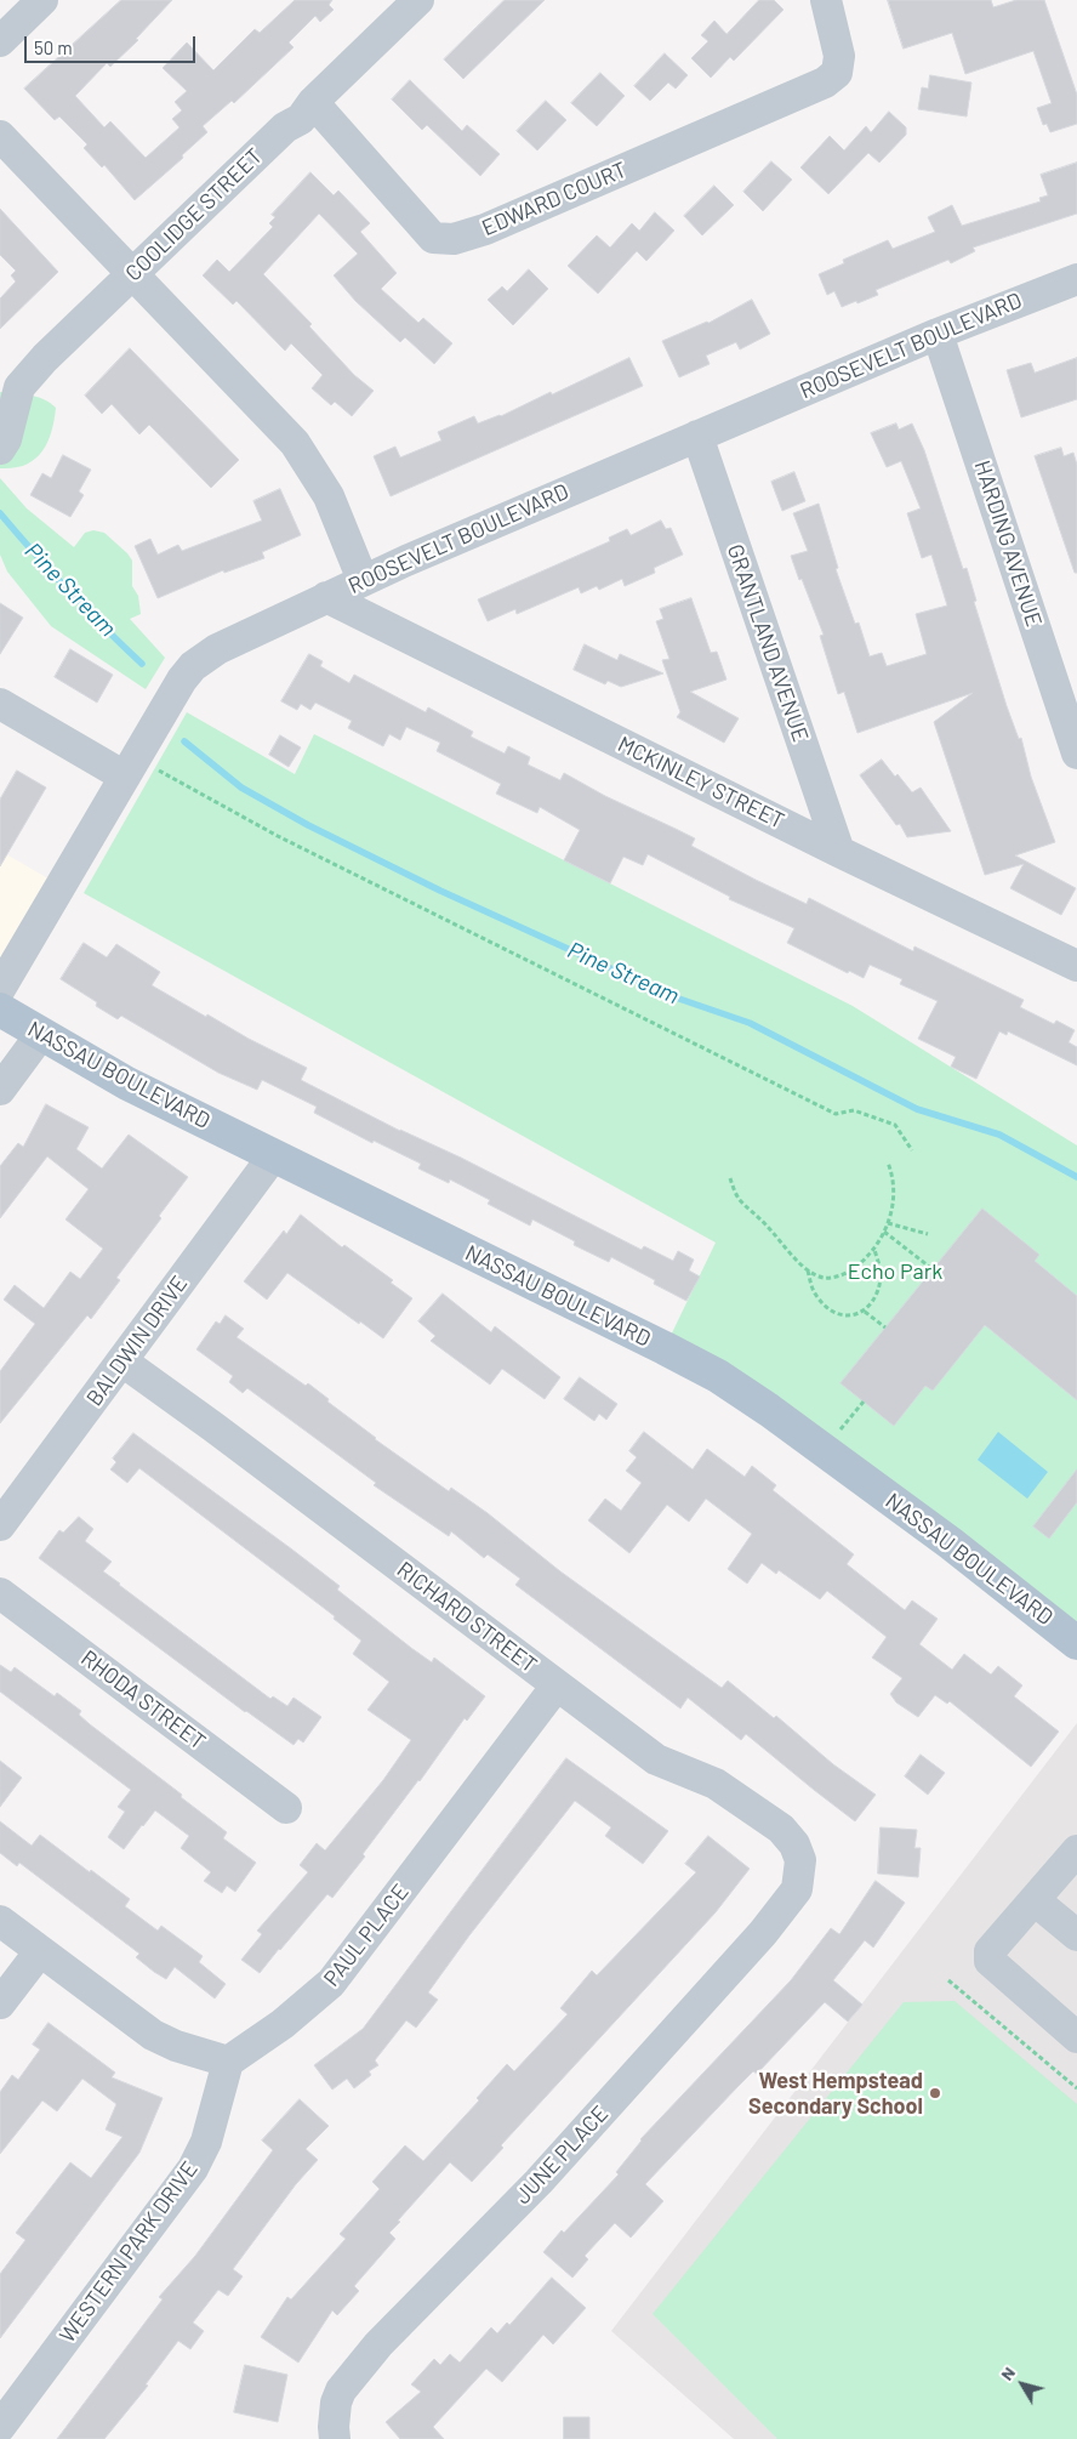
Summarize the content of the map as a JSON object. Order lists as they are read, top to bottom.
{
  "streets": {
    "main road": ["NASSAU BOULEVARD"],
    "street": [
      "EDWARD COURT",
      "COOLIDGE STREET",
      "ROOSEVELT BOULEVARD",
      "HARDING AVENUE",
      "GRANTLAND AVENUE",
      "MCKINLEY STREET",
      "BALDWIN DRIVE",
      "RICHARD STREET",
      "RHODA STREET",
      "PAUL PLACE",
      "JUNE PLACE",
      "WESTERN PARK DRIVE"
    ]
  },
  "crossings": [
    ["EDWARD COURT", "COOLIDGE STREET"],
    ["ROOSEVELT BOULEVARD", "HARDING AVENUE"],
    ["ROOSEVELT BOULEVARD", "GRANTLAND AVENUE"],
    ["ROOSEVELT BOULEVARD", "MCKINLEY STREET"],
    ["GRANTLAND AVENUE", "MCKINLEY STREET"],
    ["NASSAU BOULEVARD", "BALDWIN DRIVE"],
    ["BALDWIN DRIVE", "RICHARD STREET"],
    ["RICHARD STREET", "PAUL PLACE"],
    ["RICHARD STREET", "JUNE PLACE"],
    ["PAUL PLACE", "WESTERN PARK DRIVE"]
  ],
  "water": ["Pine Stream"],
  "parks": ["Echo Park"],
  "places": ["West Hempstead Secondary School"],
  "scale_bar": "50 m",
  "north": "top left"
}
